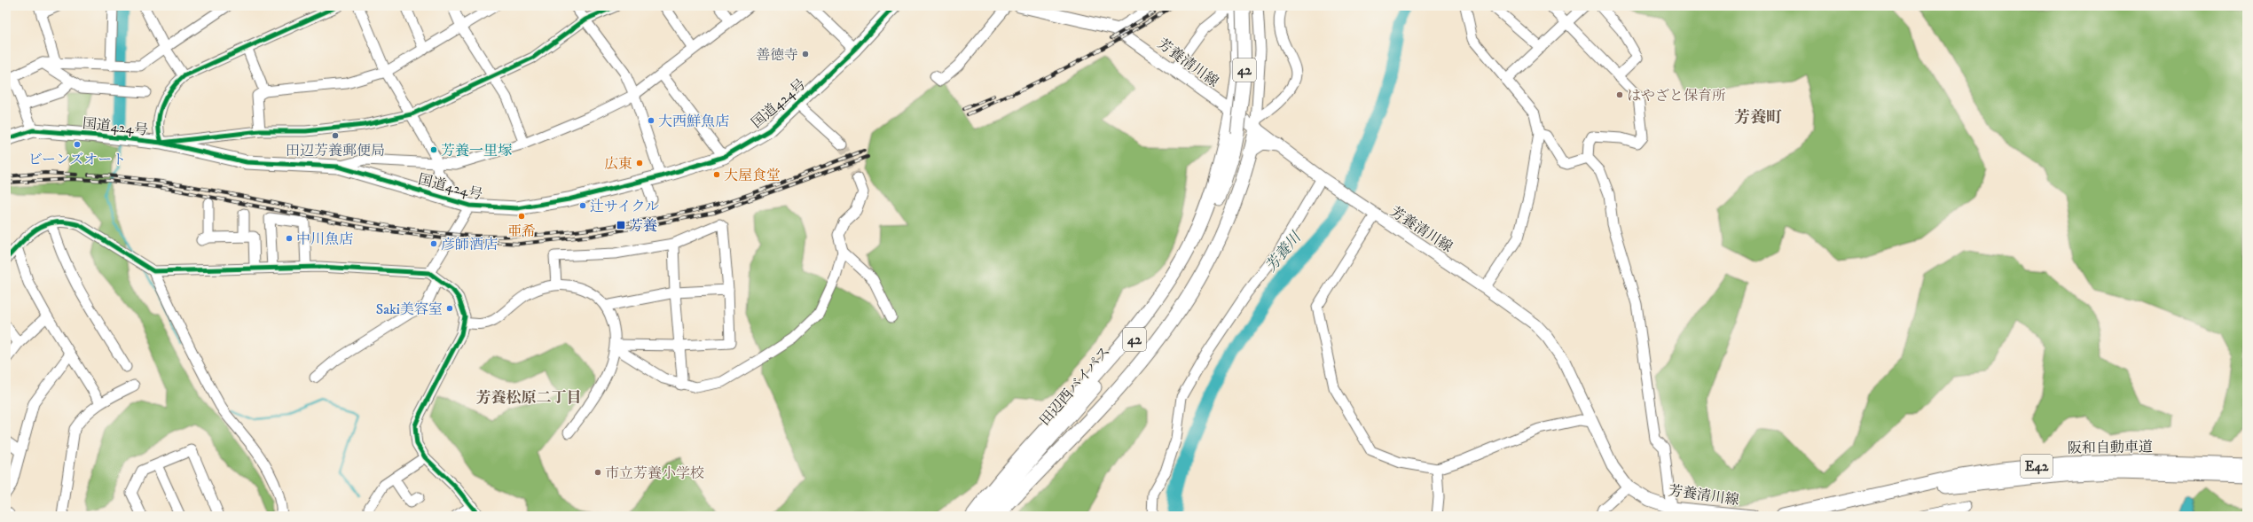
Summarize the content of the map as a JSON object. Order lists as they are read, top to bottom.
{
  "streets": {
    "highway": [
      "42",
      "国道424号",
      "田辺西バイパス",
      "阪和自動車道",
      "E42"
    ],
    "main road": ["芳養清川線"]
  },
  "districts": ["芳養町", "芳養松原二丁目"],
  "water": ["芳養川"],
  "places": {
    "other": [
      "善徳寺",
      "はやざと保育所",
      "大西鮮魚店",
      "田辺芳養郵便局",
      "ビーンズオート",
      "芳養一里塚",
      "広東",
      "大屋食堂",
      "辻サイクル",
      "亜希",
      "中川魚店",
      "彦師酒店",
      "Saki美容室",
      "市立芳養小学校"
    ],
    "transit": ["芳養"]
  }
}
